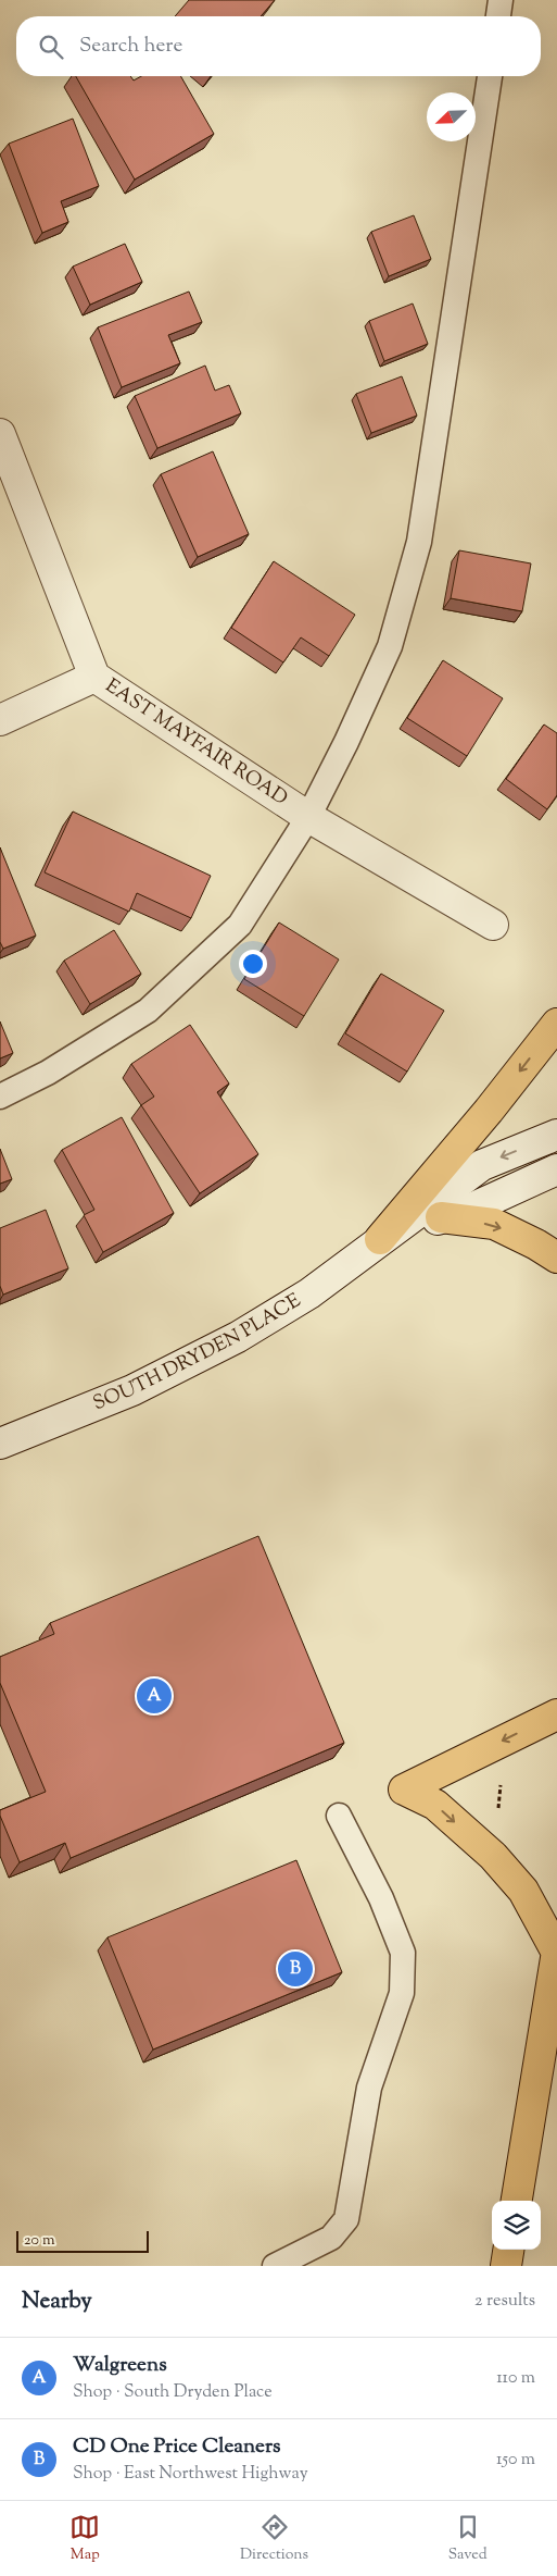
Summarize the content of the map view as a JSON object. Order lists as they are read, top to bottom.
{
  "streets": {
    "street": ["EAST MAYFAIR ROAD", "SOUTH DRYDEN PLACE"]
  },
  "scale_bar": "20 m",
  "north": "bottom left",
  "page": {
    "search": "Search here",
    "pins": ["A", "B"],
    "scale": "20 m",
    "heading": ["Nearby", "2 results"],
    "list": [
      {
        "mark": "A",
        "name": "Walgreens",
        "note": "Shop · South Dryden Place",
        "value": "110 m"
      },
      {
        "mark": "B",
        "name": "CD One Price Cleaners",
        "note": "Shop · East Northwest Highway",
        "value": "150 m"
      }
    ],
    "nav": ["Map", "Directions", "Saved"]
  }
}
